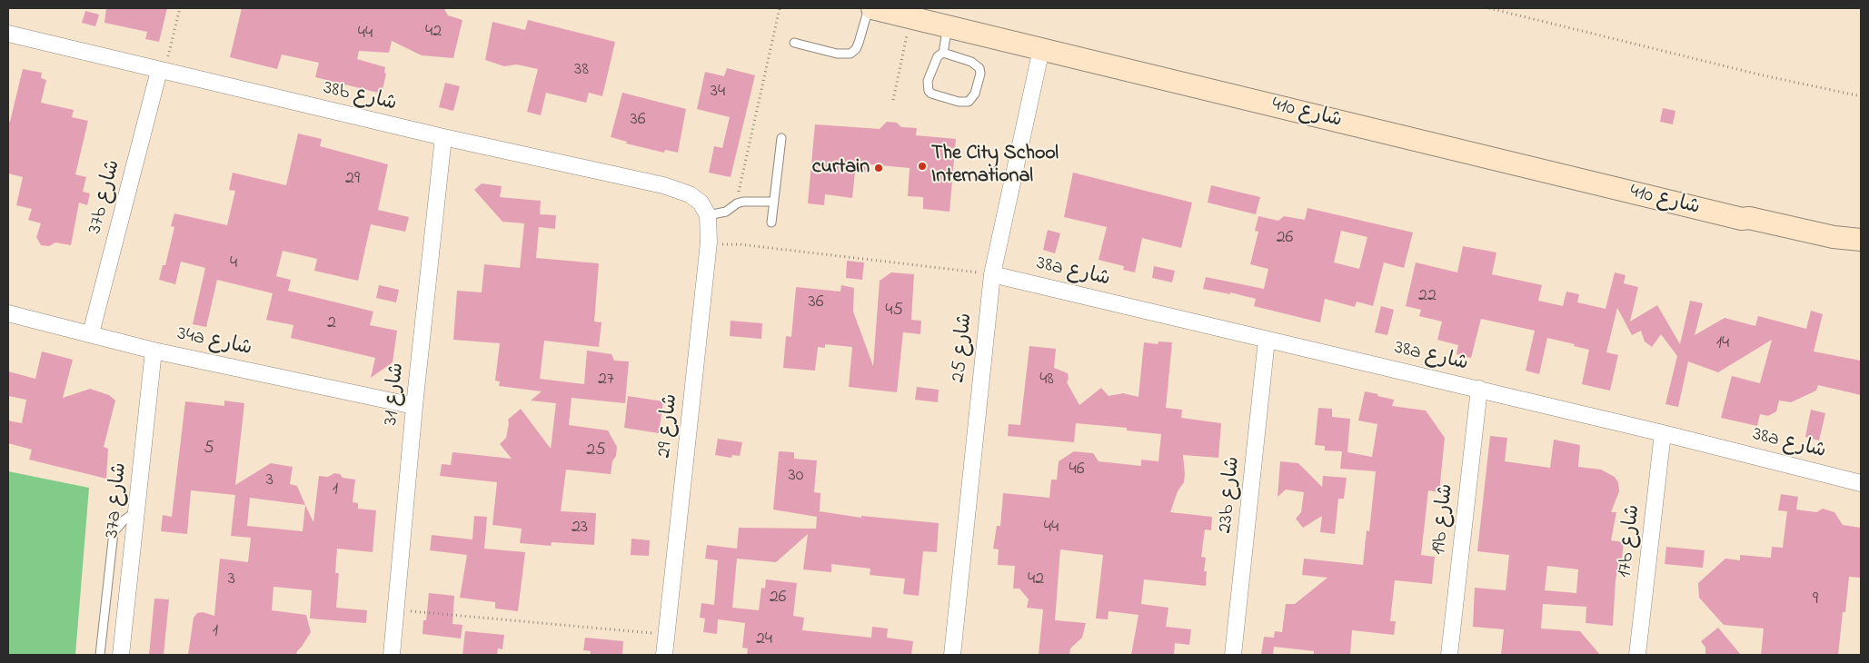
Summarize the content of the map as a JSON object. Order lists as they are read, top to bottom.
{
  "streets": {
    "street": [
      "38b شارع",
      "شارع 410",
      "37b شارع",
      "38a شارع",
      "34a شارع",
      "شارع 25",
      "شارع 31",
      "شارع 29",
      "23b شارع",
      "37a شارع",
      "19b شارع",
      "17b شارع"
    ]
  },
  "crossings": [
    ["38b شارع", "37b شارع"],
    ["38b شارع", "شارع 31"],
    ["38b شارع", "شارع 29"],
    ["شارع 410", "شارع 25"],
    ["37b شارع", "34a شارع"],
    ["38a شارع", "شارع 25"],
    ["38a شارع", "23b شارع"],
    ["38a شارع", "19b شارع"],
    ["38a شارع", "17b شارع"],
    ["34a شارع", "شارع 31"],
    ["34a شارع", "37a شارع"]
  ],
  "places": ["The City School International", "curtain"],
  "house_numbers": [
    "42",
    "44",
    "38",
    "34",
    "36",
    "29",
    "26",
    "4",
    "22",
    "36",
    "45",
    "2",
    "14",
    "27",
    "48",
    "5",
    "25",
    "46",
    "30",
    "3",
    "1",
    "23",
    "44",
    "3",
    "42",
    "26",
    "9",
    "1",
    "24"
  ]
}
